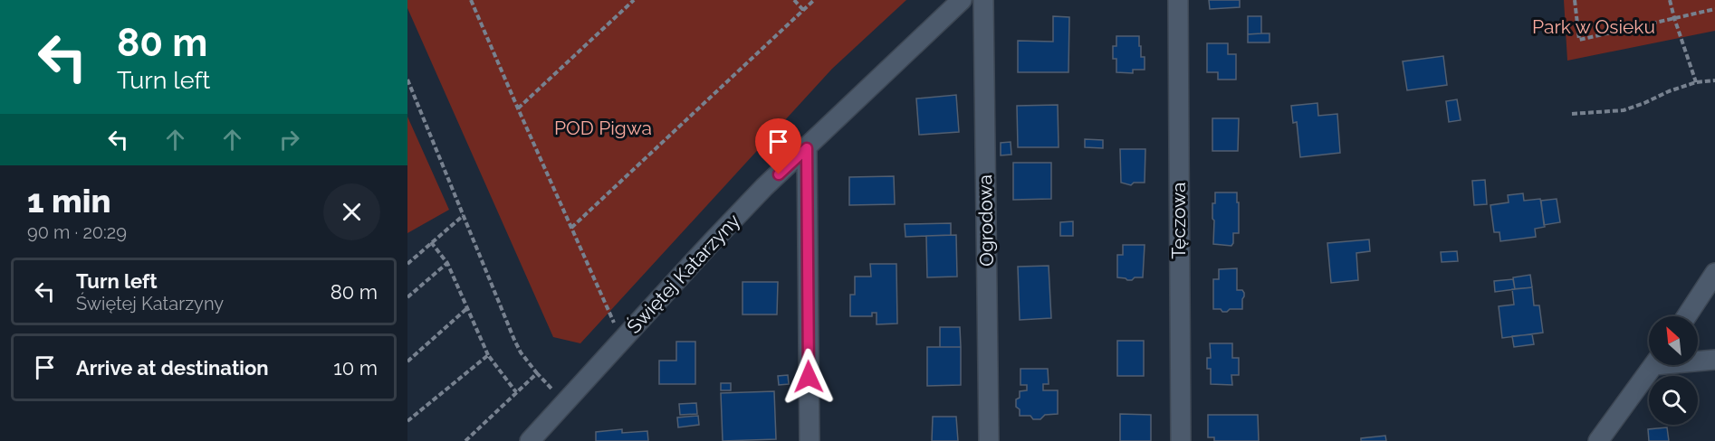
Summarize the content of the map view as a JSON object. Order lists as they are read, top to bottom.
{
  "streets": {
    "street": ["Ogrodowa", "Tęczowa", "Świętej Katarzyny"]
  },
  "parks": ["Park w Osieku", "POD Pigwa"],
  "north": "top left",
  "page": {
    "turn": ["80 m", "Turn left"],
    "heading": ["1 min", "90 m · 20:29"],
    "list": [
      {
        "name": "Turn left",
        "note": "Świętej Katarzyny",
        "value": "80 m"
      },
      {
        "name": "Arrive at destination",
        "value": "10 m"
      }
    ]
  }
}
